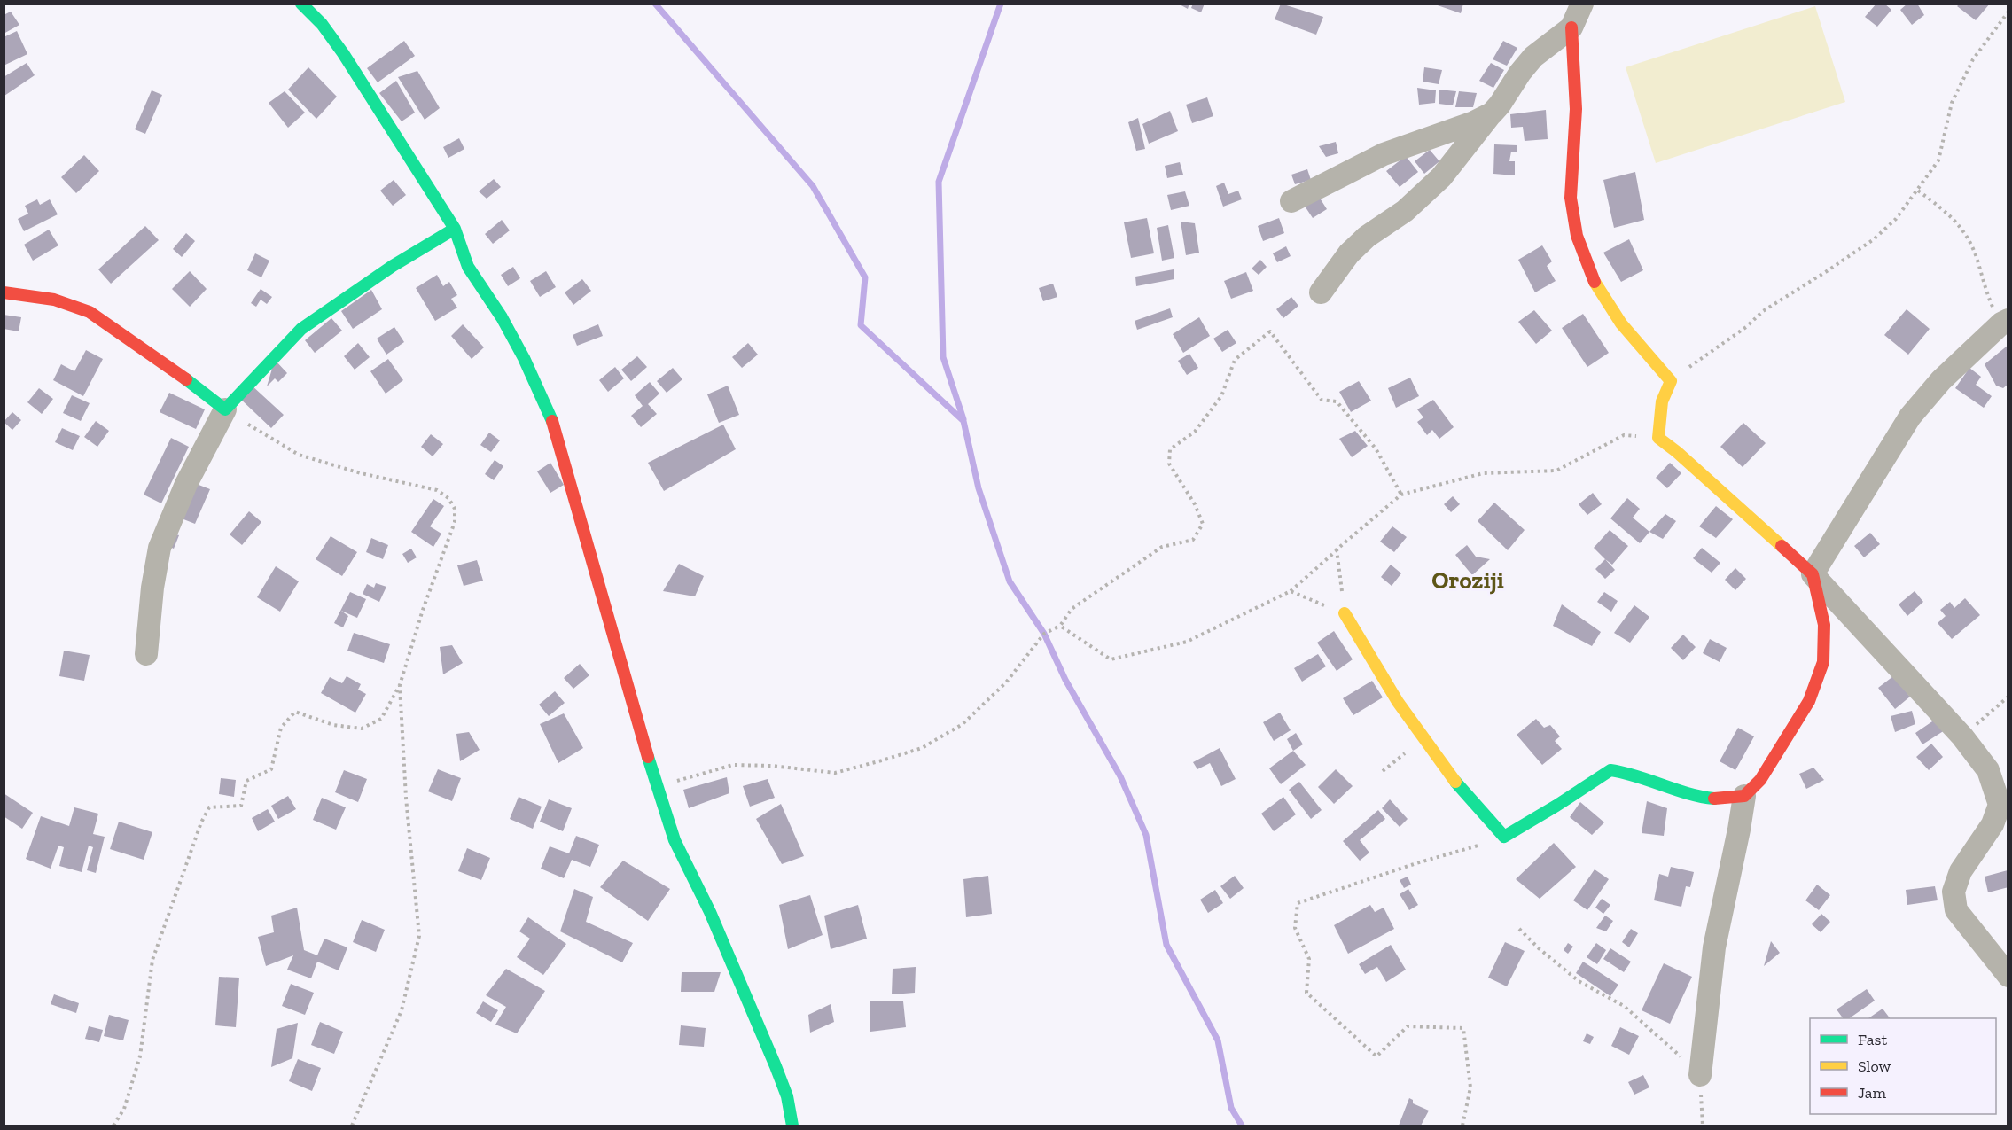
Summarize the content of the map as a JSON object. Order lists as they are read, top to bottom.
{
  "districts": ["Oroziji"],
  "legend": ["Fast", "Slow", "Jam"]
}
